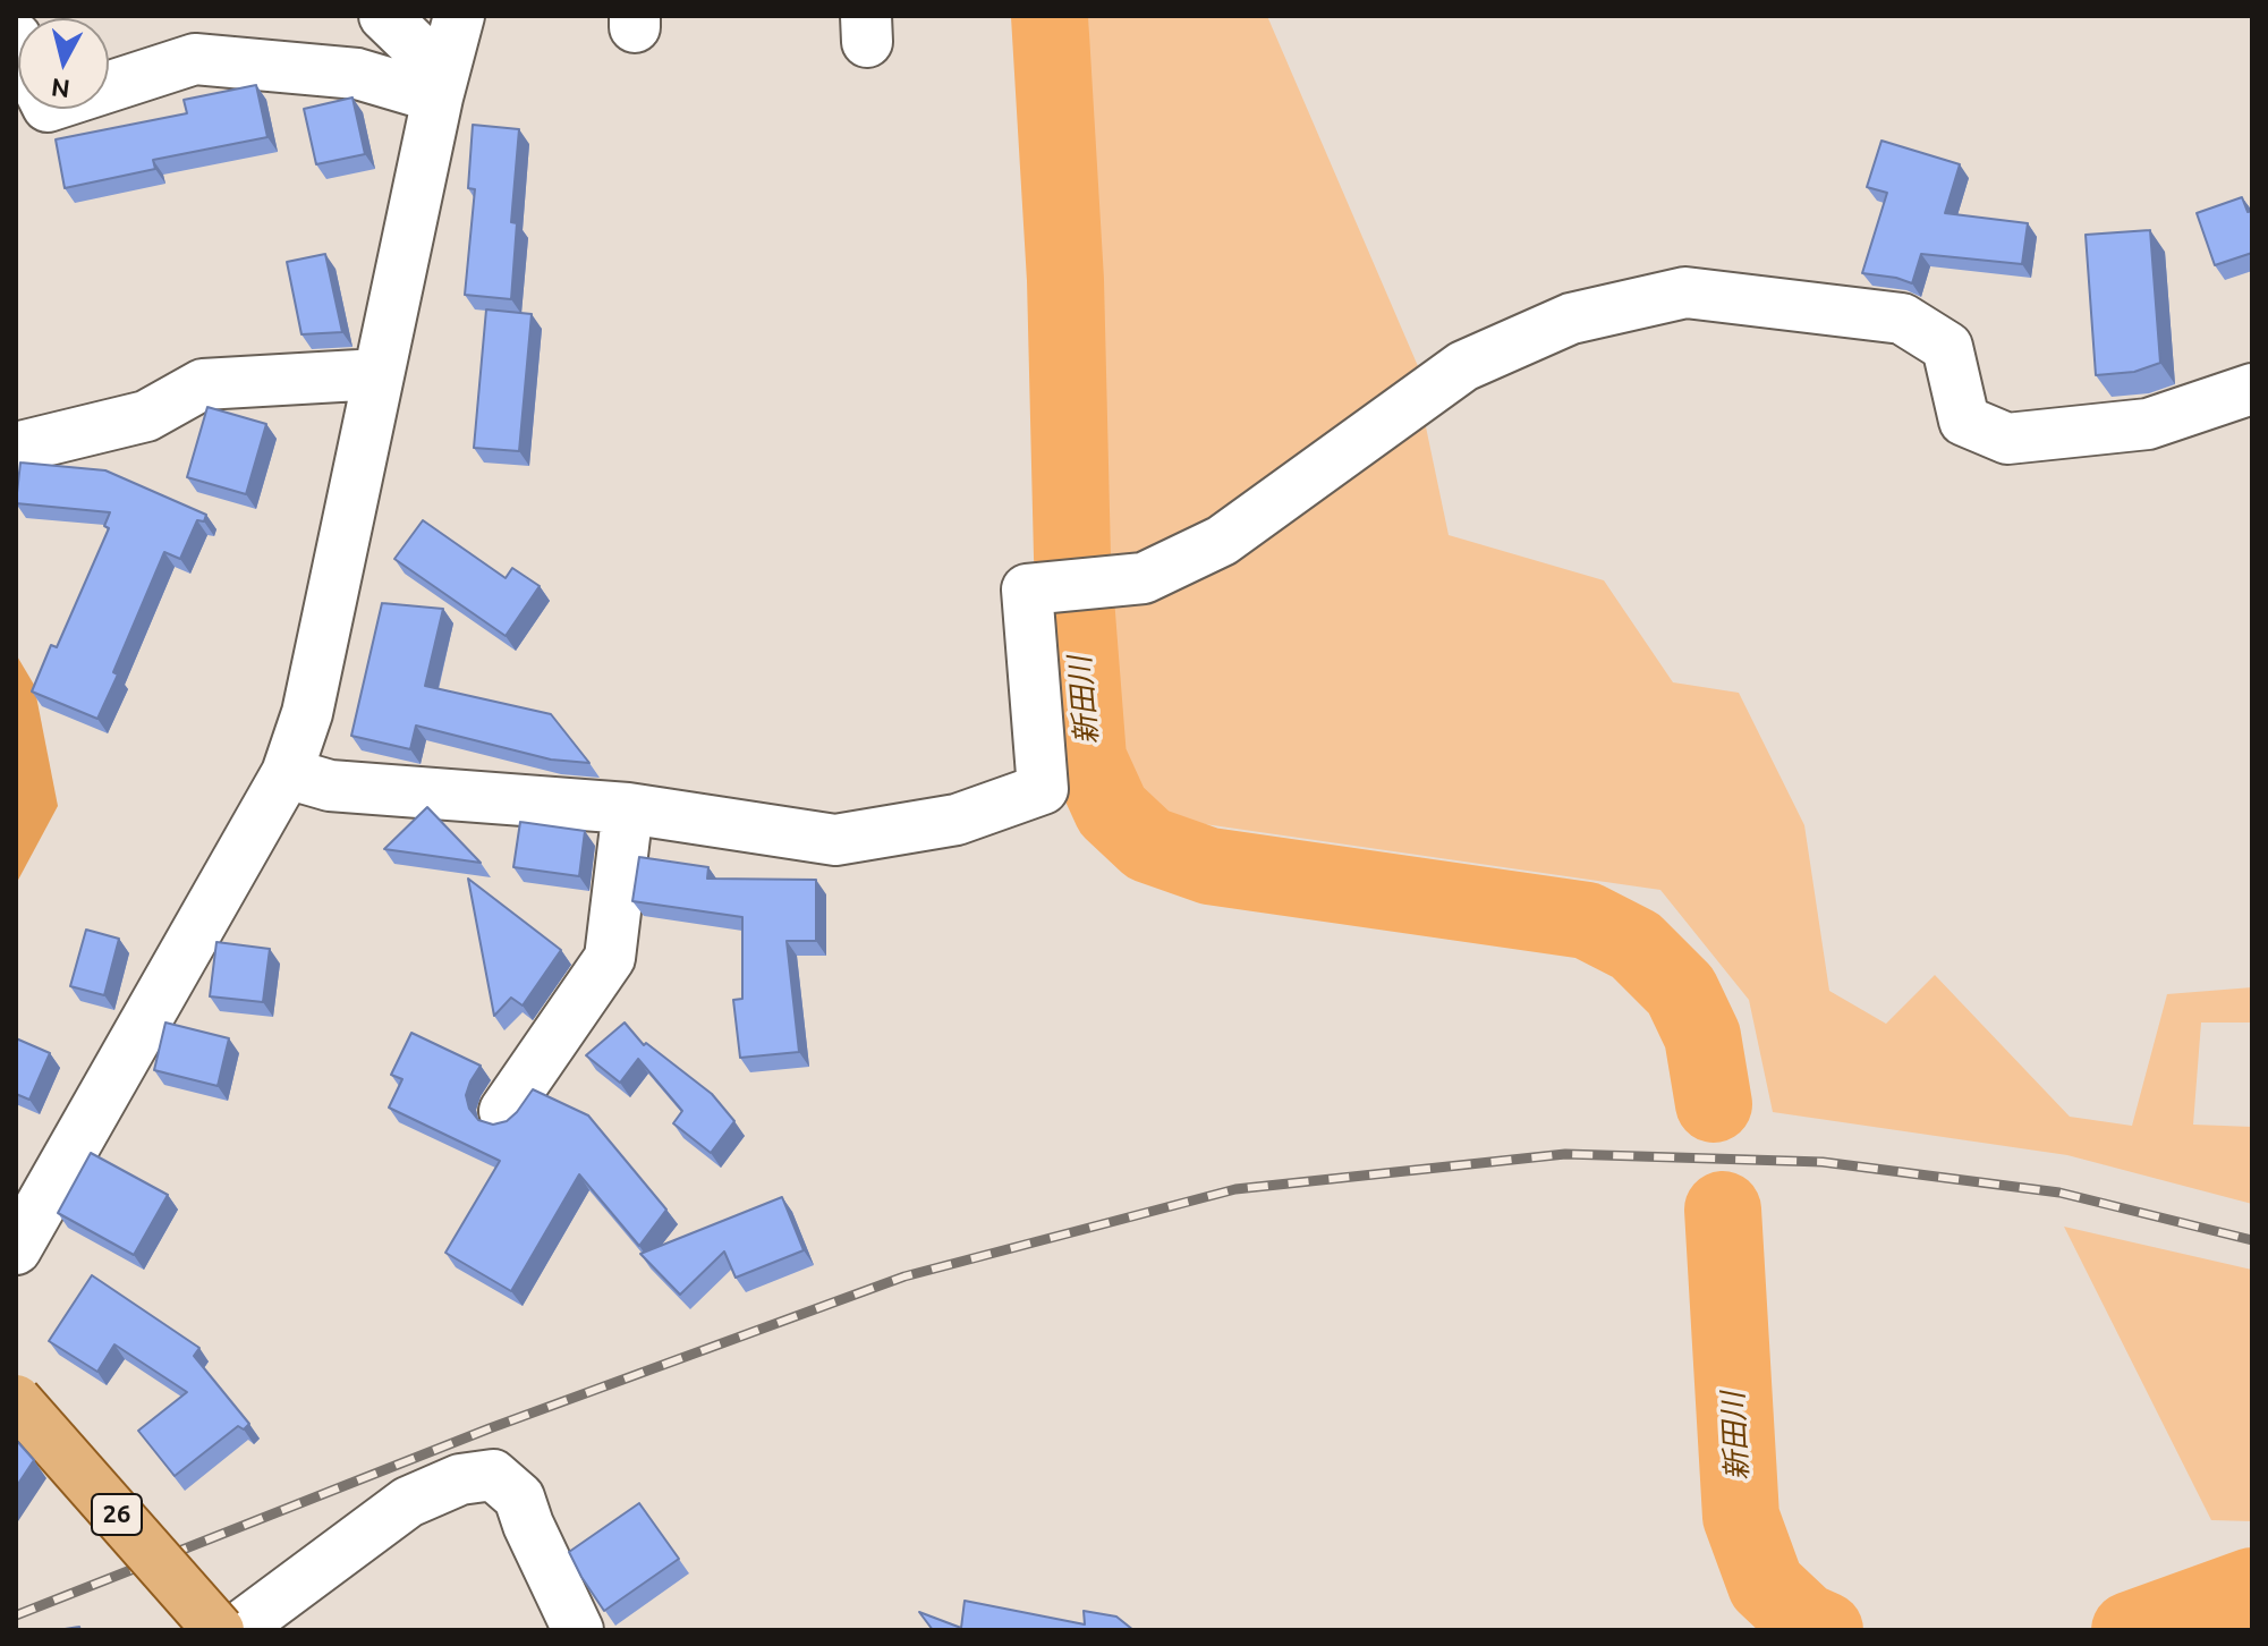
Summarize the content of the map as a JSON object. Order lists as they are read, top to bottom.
{
  "streets": {
    "main road": ["26"]
  },
  "water": ["新田川"],
  "north": "bottom"
}
